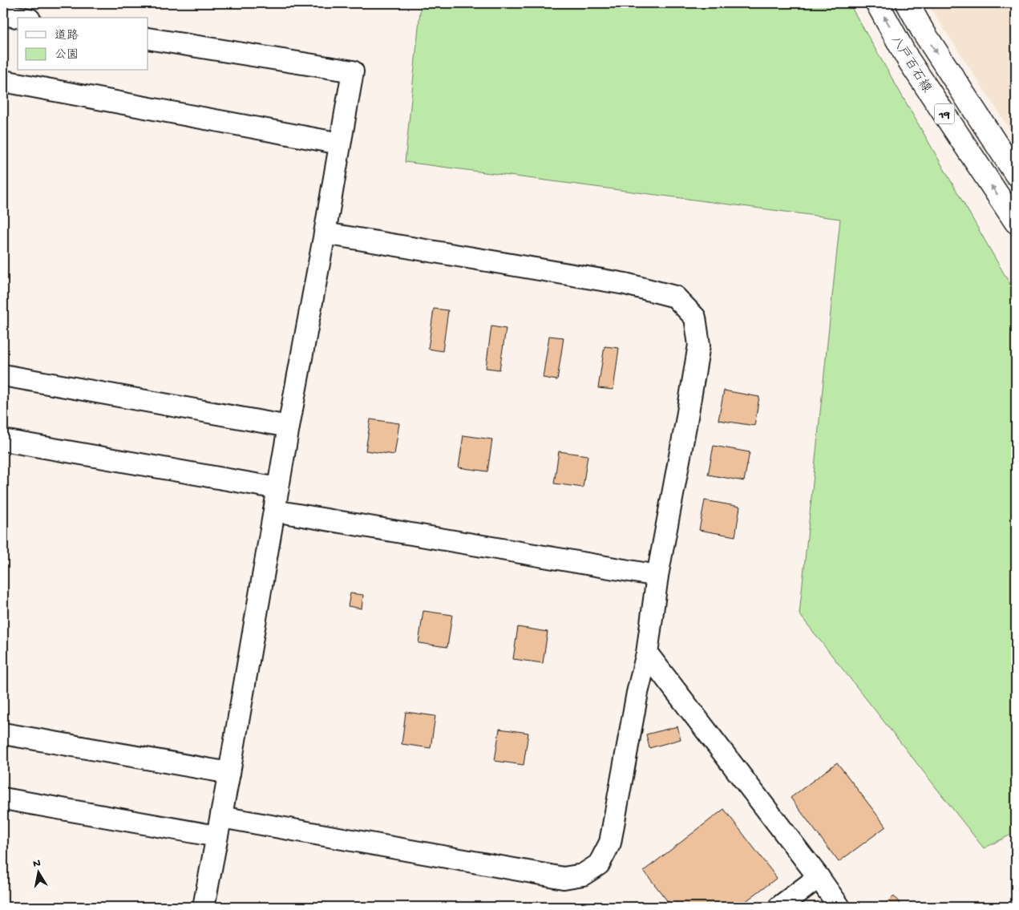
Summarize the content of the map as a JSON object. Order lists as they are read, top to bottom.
{
  "streets": {
    "main road": ["八戸百石線", "19"]
  },
  "legend": ["道路", "公園"],
  "north": "top"
}
